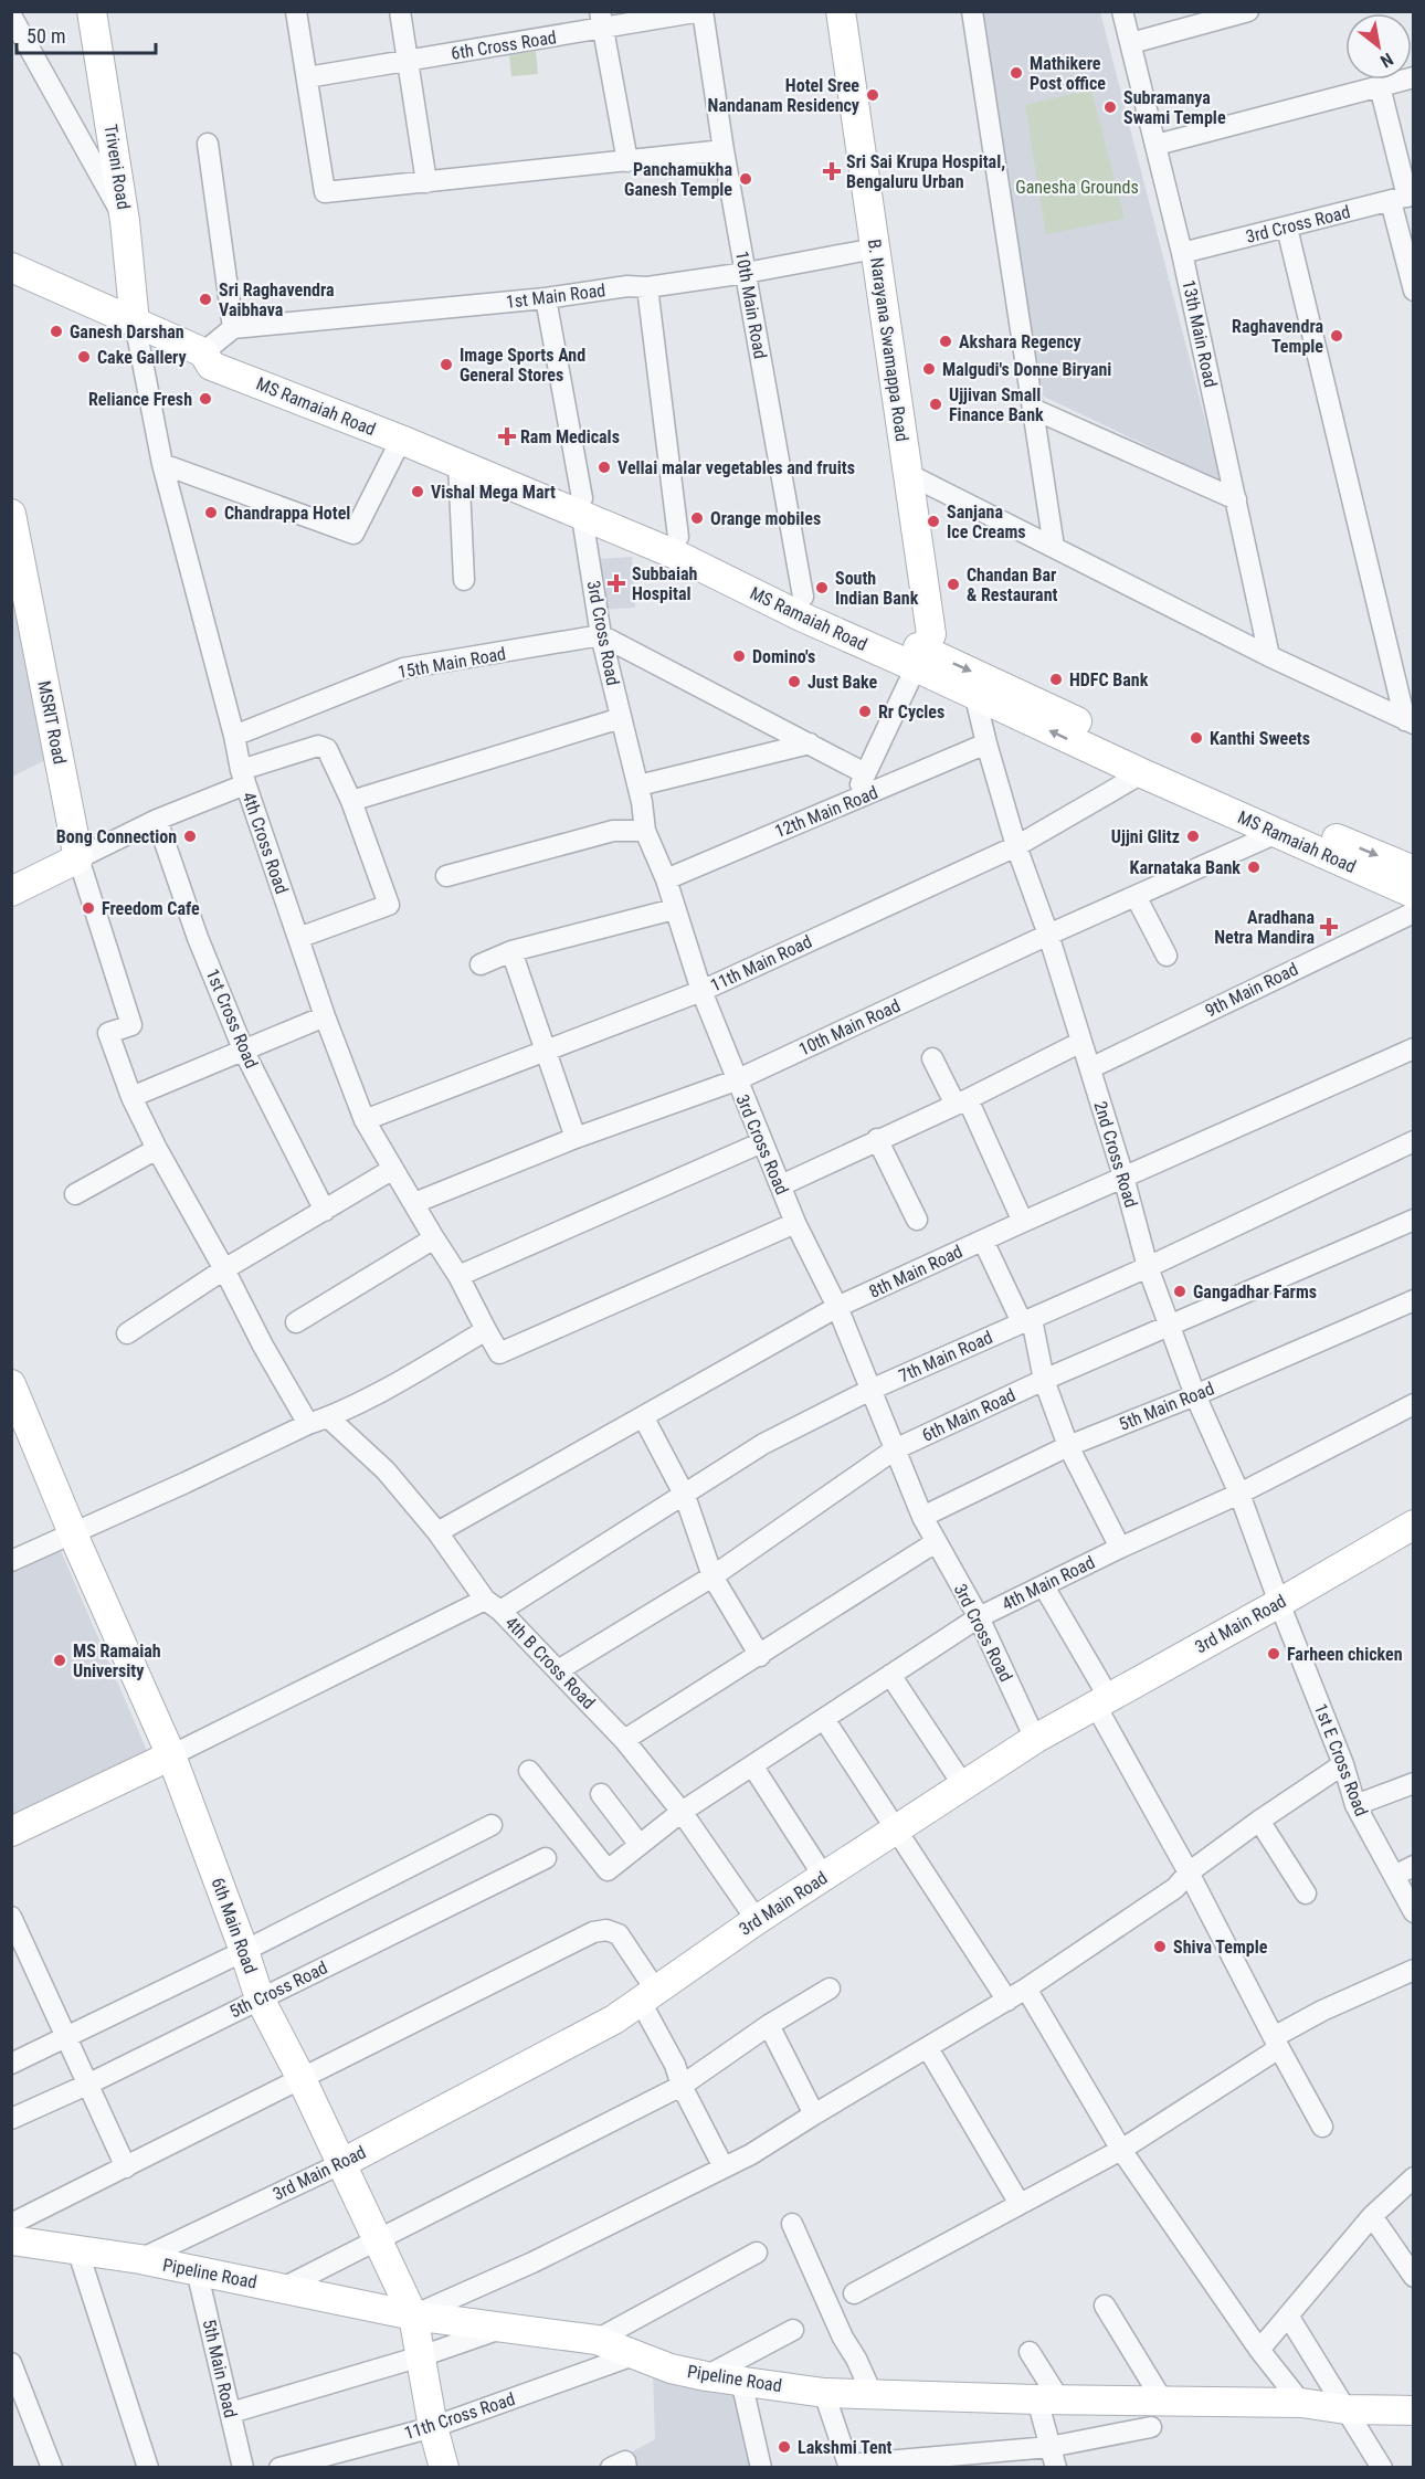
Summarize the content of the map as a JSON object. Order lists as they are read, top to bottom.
{
  "streets": {
    "street": [
      "6th Cross Road",
      "Triveni Road",
      "3rd Cross Road",
      "1st Main Road",
      "10th Main Road",
      "13th Main Road",
      "B. Narayana Swamappa Road",
      "MS Ramaiah Road",
      "15th Main Road",
      "MSRIT Road",
      "12th Main Road",
      "4th Cross Road",
      "11th Main Road",
      "9th Main Road",
      "1st Cross Road",
      "2nd Cross Road",
      "8th Main Road",
      "7th Main Road",
      "5th Main Road",
      "6th Main Road",
      "4th Main Road",
      "3rd Main Road",
      "4th B Cross Road",
      "1st E Cross Road",
      "5th Cross Road",
      "Pipeline Road",
      "11th Cross Road"
    ]
  },
  "crossings": [
    ["6th Cross Road", "10th Main Road"],
    ["Triveni Road", "MS Ramaiah Road"],
    ["Triveni Road", "4th Cross Road"],
    ["3rd Cross Road", "1st Main Road"],
    ["3rd Cross Road", "10th Main Road"],
    ["3rd Cross Road", "13th Main Road"],
    ["3rd Cross Road", "MS Ramaiah Road"],
    ["3rd Cross Road", "15th Main Road"],
    ["3rd Cross Road", "12th Main Road"],
    ["3rd Cross Road", "4th Cross Road"],
    ["3rd Cross Road", "11th Main Road"],
    ["3rd Cross Road", "8th Main Road"],
    ["3rd Cross Road", "7th Main Road"],
    ["3rd Cross Road", "5th Main Road"],
    ["3rd Cross Road", "6th Main Road"],
    ["3rd Cross Road", "4th Main Road"],
    ["3rd Cross Road", "3rd Main Road"],
    ["1st Main Road", "10th Main Road"],
    ["1st Main Road", "B. Narayana Swamappa Road"],
    ["10th Main Road", "MS Ramaiah Road"],
    ["10th Main Road", "4th Cross Road"],
    ["10th Main Road", "2nd Cross Road"],
    ["B. Narayana Swamappa Road", "MS Ramaiah Road"],
    ["MS Ramaiah Road", "4th Cross Road"],
    ["MS Ramaiah Road", "11th Main Road"],
    ["MS Ramaiah Road", "2nd Cross Road"],
    ["15th Main Road", "4th Cross Road"],
    ["12th Main Road", "2nd Cross Road"],
    ["4th Cross Road", "11th Main Road"],
    ["11th Main Road", "2nd Cross Road"],
    ["9th Main Road", "2nd Cross Road"],
    ["2nd Cross Road", "8th Main Road"],
    ["2nd Cross Road", "7th Main Road"],
    ["2nd Cross Road", "5th Main Road"],
    ["2nd Cross Road", "6th Main Road"],
    ["2nd Cross Road", "4th Main Road"],
    ["2nd Cross Road", "3rd Main Road"],
    ["2nd Cross Road", "1st E Cross Road"],
    ["8th Main Road", "4th B Cross Road"],
    ["7th Main Road", "6th Main Road"],
    ["7th Main Road", "4th B Cross Road"],
    ["5th Main Road", "Pipeline Road"],
    ["6th Main Road", "3rd Main Road"],
    ["6th Main Road", "4th B Cross Road"],
    ["6th Main Road", "5th Cross Road"],
    ["6th Main Road", "Pipeline Road"],
    ["6th Main Road", "11th Cross Road"],
    ["4th Main Road", "4th B Cross Road"],
    ["3rd Main Road", "4th B Cross Road"],
    ["3rd Main Road", "1st E Cross Road"],
    ["3rd Main Road", "Pipeline Road"],
    ["Pipeline Road", "11th Cross Road"]
  ],
  "parks": ["Ganesha Grounds"],
  "places": {
    "other": [
      "Mathikere Post office",
      "Hotel Sree Nandanam Residency",
      "Subramanya Swami Temple",
      "Panchamukha Ganesh Temple",
      "Sri Raghavendra Vaibhava",
      "Ganesh Darshan",
      "Raghavendra Temple",
      "Akshara Regency",
      "Cake Gallery",
      "Image Sports And General Stores",
      "Malgudi's Donne Biryani",
      "Reliance Fresh",
      "Ujjivan Small Finance Bank",
      "Vellai malar vegetables and fruits",
      "Vishal Mega Mart",
      "Chandrappa Hotel",
      "Orange mobiles",
      "Sanjana Ice Creams",
      "Chandan Bar & Restaurant",
      "South Indian Bank",
      "Domino's",
      "HDFC Bank",
      "Just Bake",
      "Rr Cycles",
      "Kanthi Sweets",
      "Bong Connection",
      "Ujjni Glitz",
      "Karnataka Bank",
      "Freedom Cafe",
      "Gangadhar Farms",
      "Farheen chicken",
      "MS Ramaiah University",
      "Shiva Temple",
      "Lakshmi Tent"
    ],
    "health": [
      "Sri Sai Krupa Hospital, Bengaluru Urban",
      "Ram Medicals",
      "Subbaiah Hospital",
      "Aradhana Netra Mandira"
    ]
  },
  "scale_bar": "50 m",
  "north": "bottom right"
}
